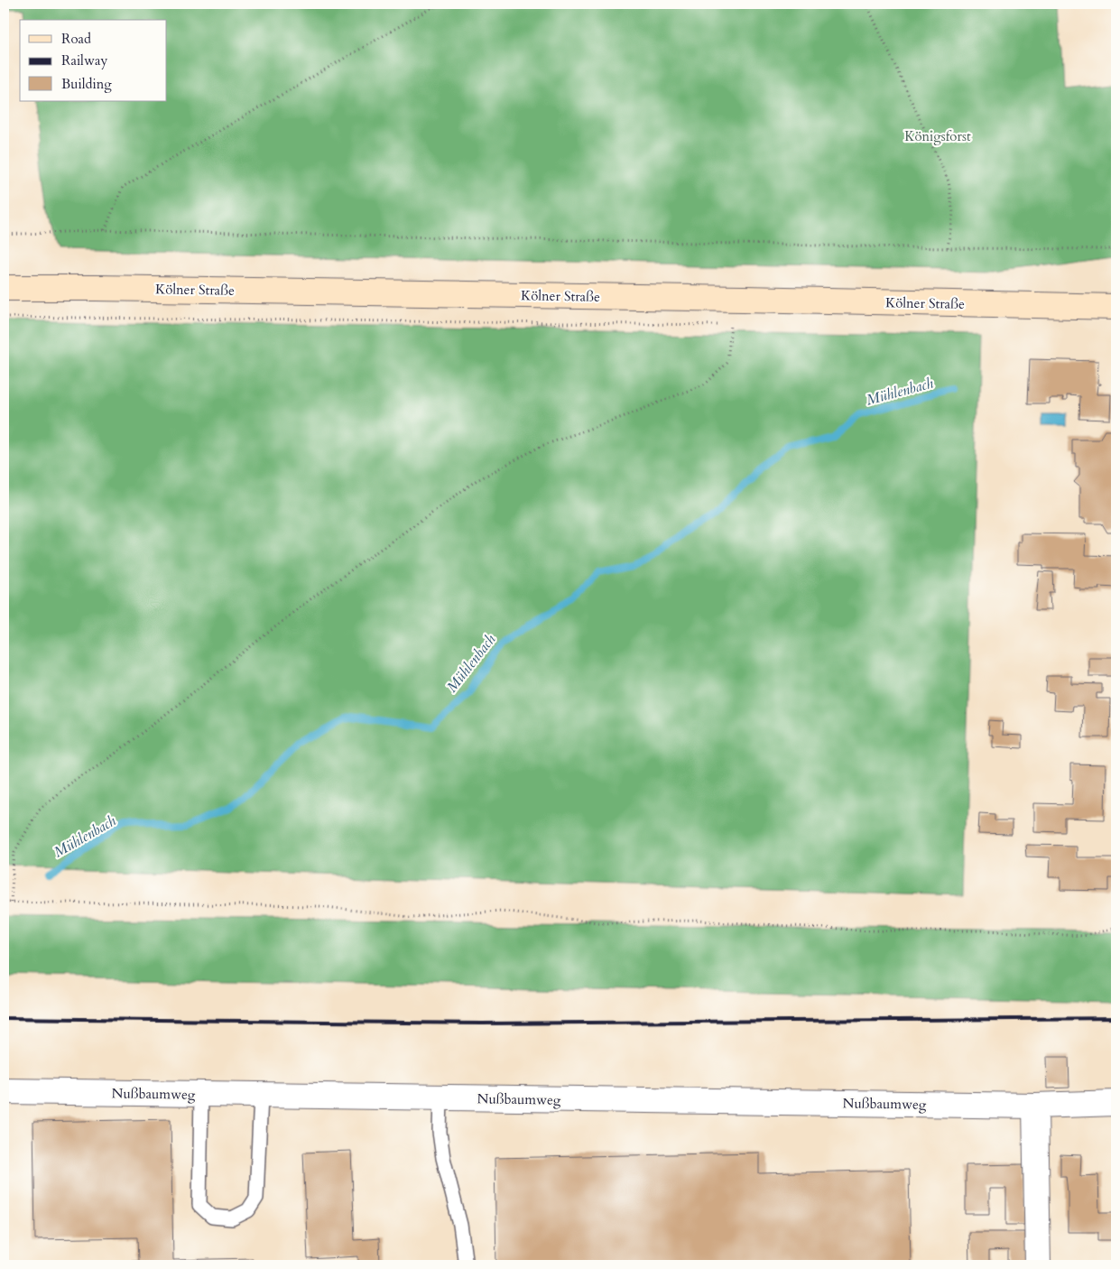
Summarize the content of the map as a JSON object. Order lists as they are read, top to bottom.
{
  "streets": {
    "main road": ["Kölner Straße"],
    "street": ["Nußbaumweg"]
  },
  "water": ["Mühlenbach"],
  "parks": ["Königsforst"],
  "legend": ["Road", "Railway", "Building"]
}
